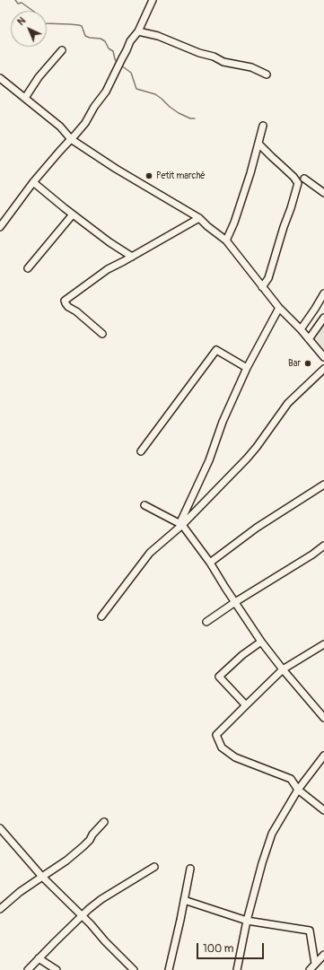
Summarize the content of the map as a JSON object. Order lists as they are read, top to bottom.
{
  "places": ["Petit marché", "Bar"],
  "scale_bar": "100 m",
  "north": "top left"
}
